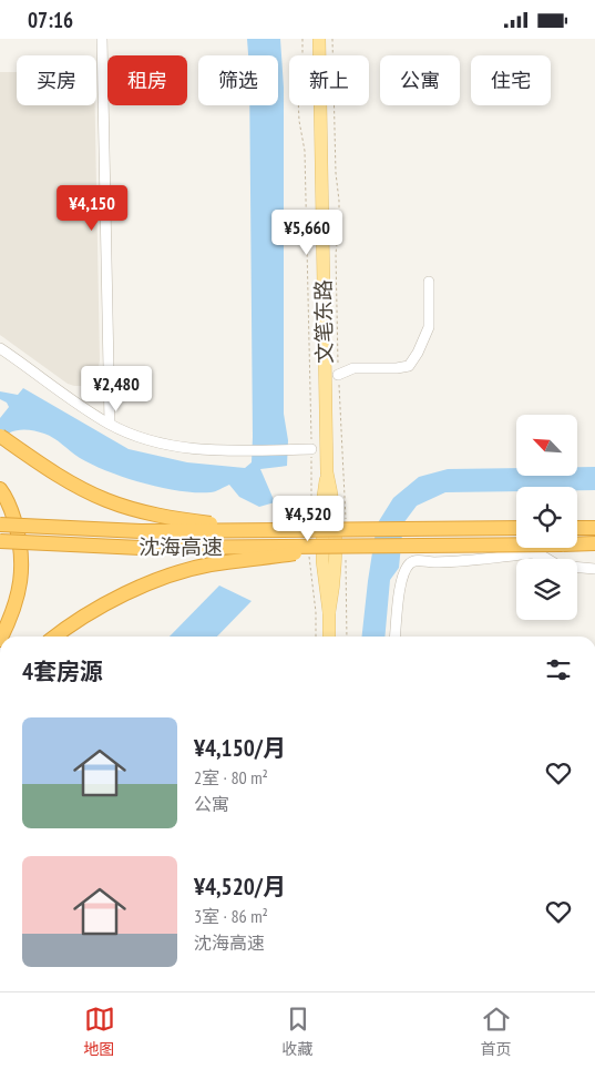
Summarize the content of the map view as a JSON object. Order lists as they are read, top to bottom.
{
  "streets": {
    "highway": ["沈海高速"],
    "main road": ["文笔东路"]
  },
  "north": "top left",
  "page": {
    "status": "07:16",
    "chip": [
      "买房",
      "租房",
      "筛选",
      "新上",
      "公寓",
      "住宅"
    ],
    "price": [
      "¥4,150",
      "¥5,660",
      "¥2,480",
      "¥4,520"
    ],
    "heading": "4套房源",
    "list": [
      {
        "name": "¥4,150/月",
        "note": "2室 · 80 m² · 公寓"
      },
      {
        "name": "¥4,520/月",
        "note": "3室 · 86 m² · 沈海高速"
      }
    ],
    "tabs": ["地图", "收藏", "首页"]
  }
}
